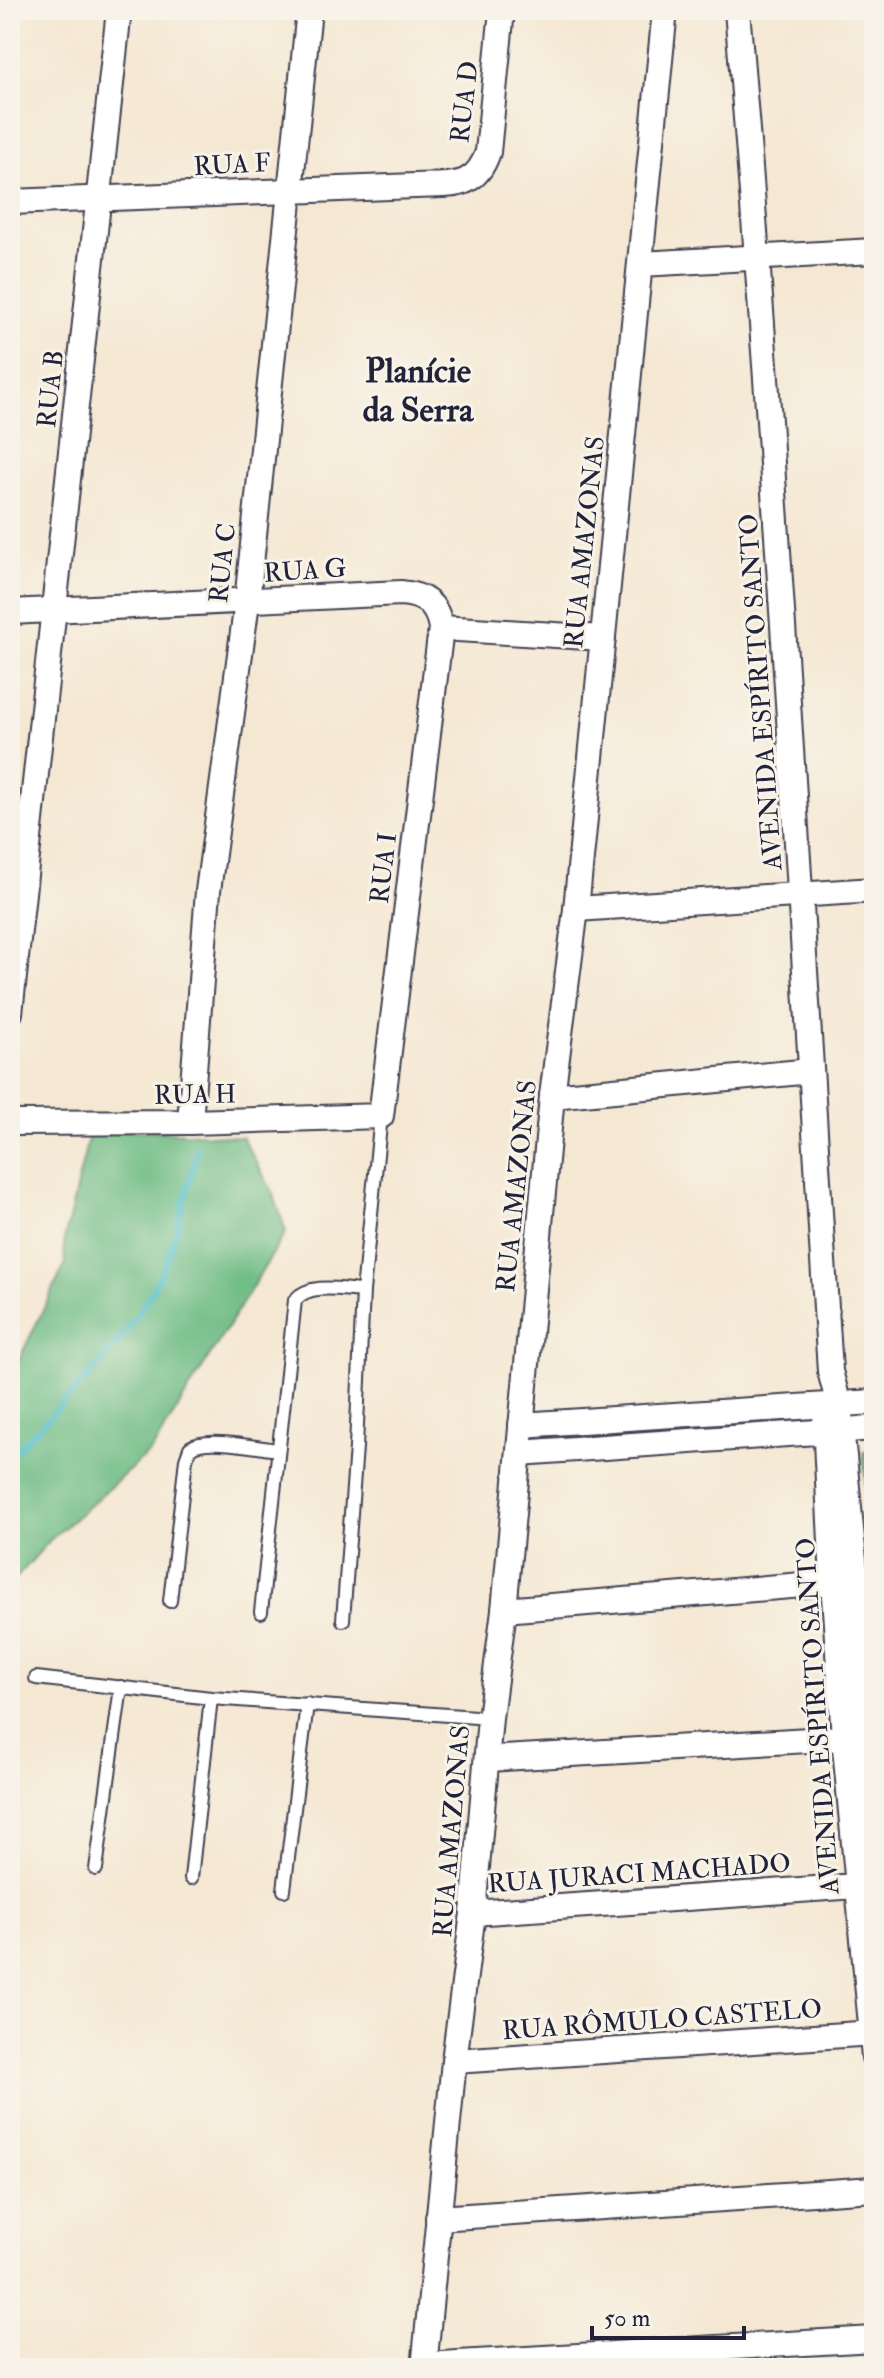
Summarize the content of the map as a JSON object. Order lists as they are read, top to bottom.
{
  "streets": {
    "street": [
      "RUA D",
      "RUA F",
      "RUA B",
      "RUA AMAZONAS",
      "RUA C",
      "RUA G",
      "AVENIDA ESPÍRITO SANTO",
      "RUA I",
      "RUA H",
      "RUA JURACI MACHADO",
      "RUA RÔMULO CASTELO"
    ]
  },
  "crossings": [
    ["RUA D", "RUA F"],
    ["RUA F", "RUA B"],
    ["RUA F", "RUA C"],
    ["RUA B", "RUA G"],
    ["RUA AMAZONAS", "RUA JURACI MACHADO"],
    ["RUA AMAZONAS", "RUA RÔMULO CASTELO"],
    ["RUA C", "RUA G"],
    ["RUA C", "RUA H"],
    ["RUA G", "RUA I"],
    ["AVENIDA ESPÍRITO SANTO", "RUA JURACI MACHADO"],
    ["AVENIDA ESPÍRITO SANTO", "RUA RÔMULO CASTELO"],
    ["RUA I", "RUA H"]
  ],
  "districts": ["Planície da Serra"],
  "scale_bar": "50 m"
}
